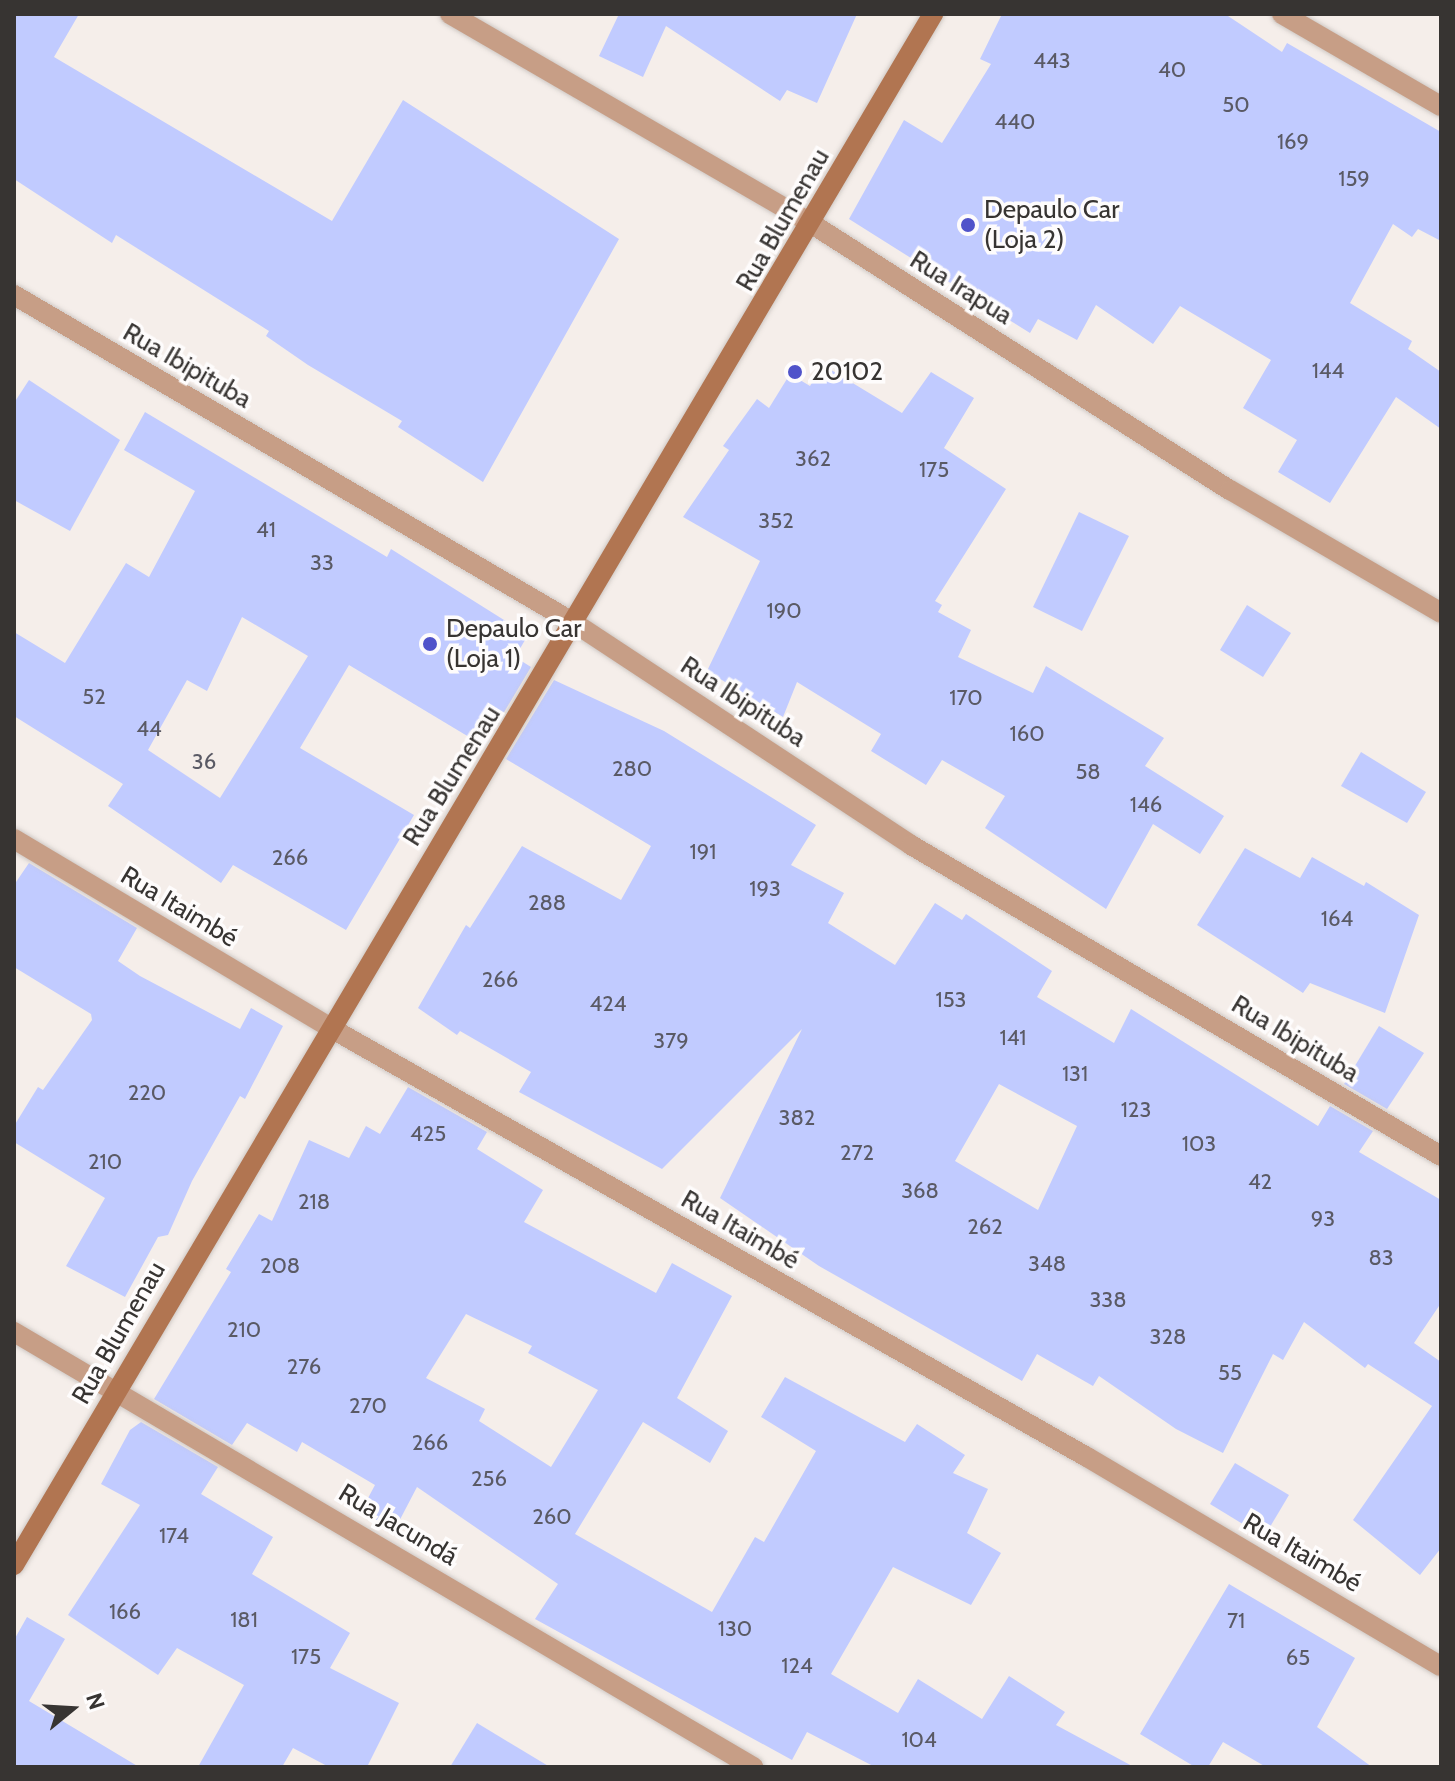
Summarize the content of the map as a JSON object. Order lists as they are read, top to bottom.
{
  "streets": {
    "main road": ["Rua Blumenau"],
    "street": [
      "Rua Irapua",
      "Rua Ibipituba",
      "Rua Itaimbé",
      "Rua Jacundá"
    ]
  },
  "crossings": [
    ["Rua Blumenau", "Rua Irapua"],
    ["Rua Blumenau", "Rua Ibipituba"],
    ["Rua Blumenau", "Rua Itaimbé"],
    ["Rua Blumenau", "Rua Jacundá"]
  ],
  "places": ["Depaulo Car (Loja 2)", "20102", "Depaulo Car (Loja 1)"],
  "house_numbers": [
    "443",
    "40",
    "50",
    "440",
    "169",
    "159",
    "144",
    "362",
    "175",
    "352",
    "41",
    "33",
    "190",
    "52",
    "170",
    "44",
    "160",
    "36",
    "280",
    "58",
    "146",
    "191",
    "266",
    "193",
    "288",
    "164",
    "266",
    "153",
    "424",
    "141",
    "379",
    "131",
    "220",
    "123",
    "382",
    "425",
    "103",
    "272",
    "210",
    "42",
    "368",
    "218",
    "93",
    "262",
    "83",
    "348",
    "208",
    "338",
    "210",
    "328",
    "276",
    "55",
    "270",
    "266",
    "256",
    "260",
    "174",
    "166",
    "181",
    "71",
    "130",
    "175",
    "65",
    "124",
    "104"
  ],
  "north": "right"
}
